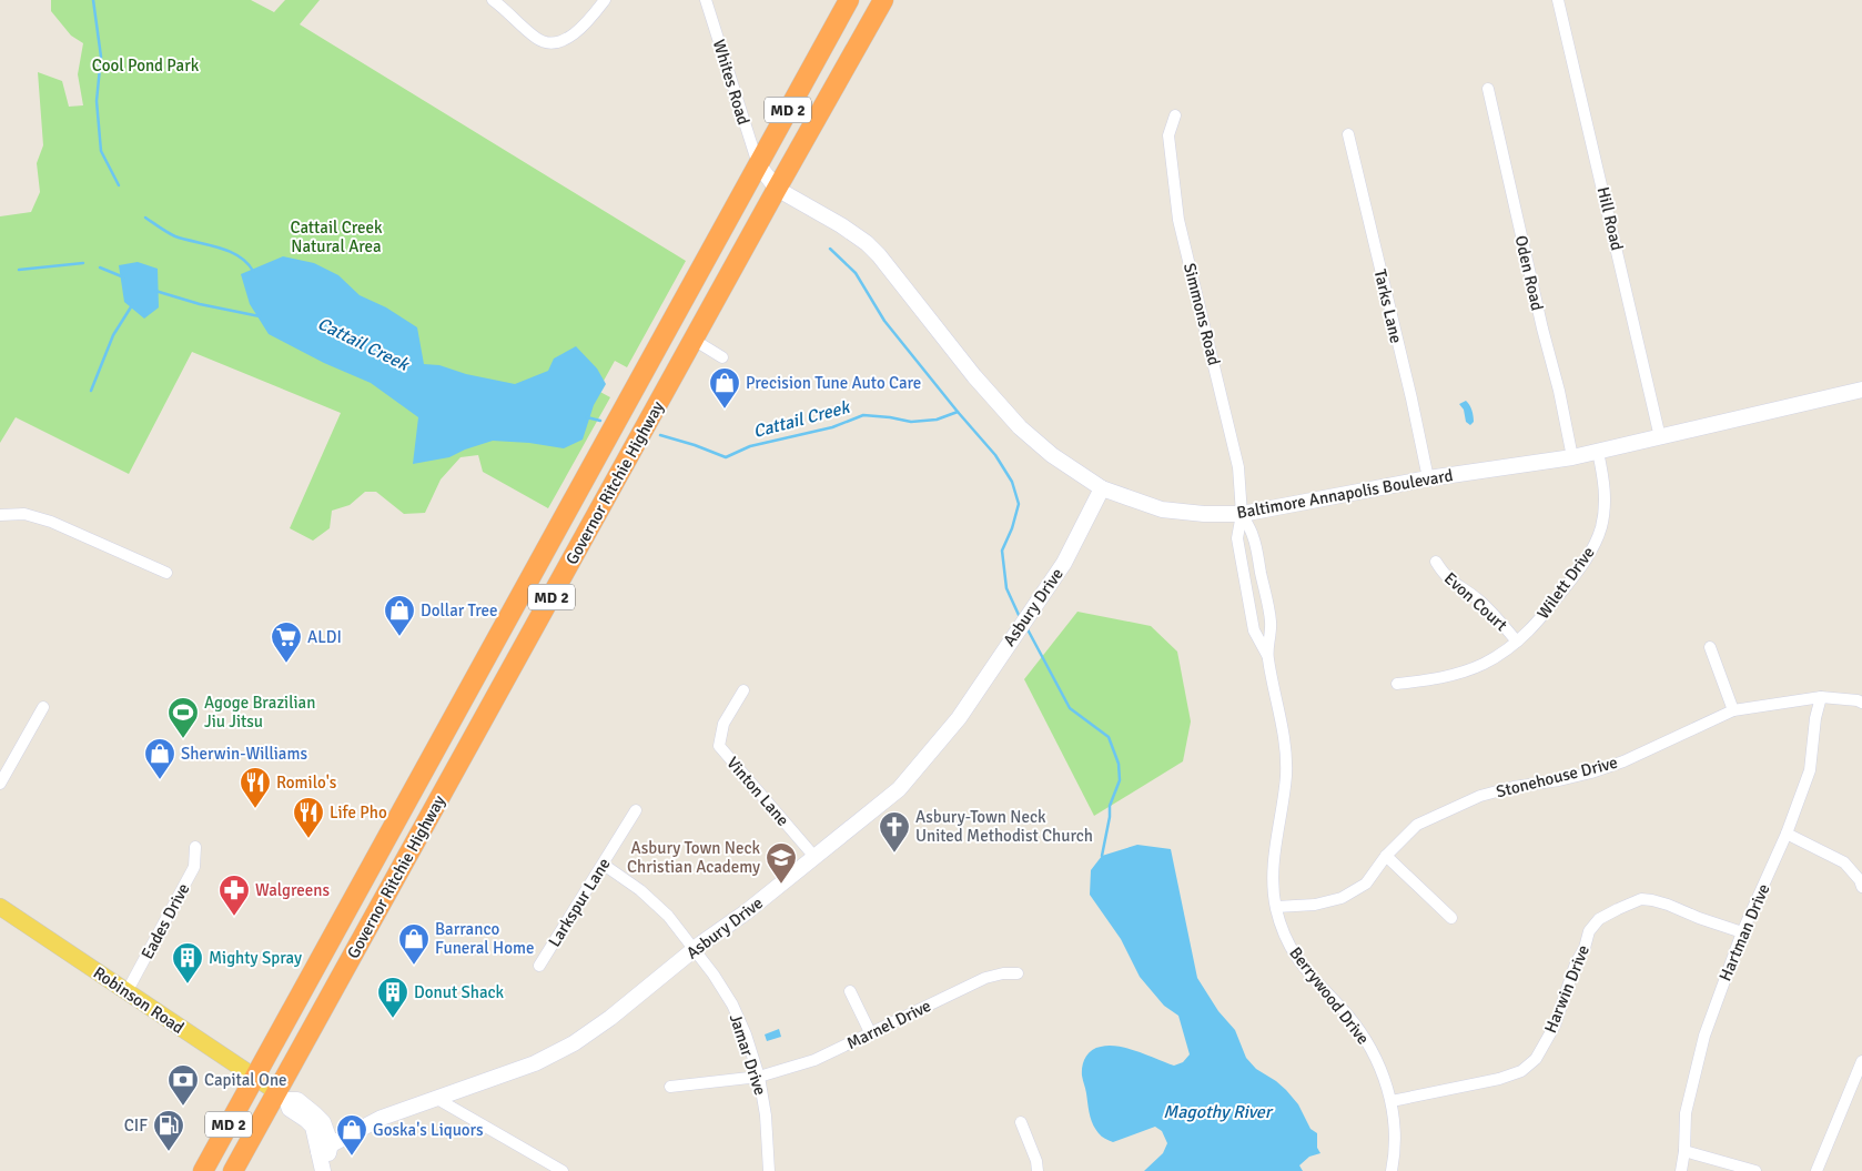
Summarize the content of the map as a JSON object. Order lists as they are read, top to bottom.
{
  "streets": {
    "highway": ["MD 2", "Governor Ritchie Highway"],
    "main road": ["Baltimore Annapolis Boulevard", "Asbury Drive", "Robinson Road"],
    "street": [
      "Whites Road",
      "Hill Road",
      "Oden Road",
      "Tarks Lane",
      "Simmons Road",
      "Wilett Drive",
      "Evon Court",
      "Stonehouse Drive",
      "Vinton Lane",
      "Larkspur Lane",
      "Eades Drive",
      "Hartman Drive",
      "Harwin Drive",
      "Berrywood Drive",
      "Marnel Drive",
      "Jamar Drive"
    ]
  },
  "crossings": [
    ["Whites Road", "MD 2"],
    ["Whites Road", "Governor Ritchie Highway"],
    ["Whites Road", "Baltimore Annapolis Boulevard"],
    ["MD 2", "Governor Ritchie Highway"],
    ["MD 2", "Baltimore Annapolis Boulevard"],
    ["Hill Road", "Baltimore Annapolis Boulevard"],
    ["Oden Road", "Baltimore Annapolis Boulevard"],
    ["Tarks Lane", "Baltimore Annapolis Boulevard"],
    ["Simmons Road", "Baltimore Annapolis Boulevard"],
    ["Simmons Road", "Berrywood Drive"],
    ["Governor Ritchie Highway", "Baltimore Annapolis Boulevard"],
    ["Governor Ritchie Highway", "Robinson Road"],
    ["Baltimore Annapolis Boulevard", "Wilett Drive"],
    ["Baltimore Annapolis Boulevard", "Asbury Drive"],
    ["Baltimore Annapolis Boulevard", "Berrywood Drive"],
    ["Wilett Drive", "Evon Court"],
    ["Asbury Drive", "Vinton Lane"],
    ["Asbury Drive", "Jamar Drive"],
    ["Stonehouse Drive", "Hartman Drive"],
    ["Stonehouse Drive", "Berrywood Drive"],
    ["Larkspur Lane", "Jamar Drive"],
    ["Eades Drive", "Robinson Road"],
    ["Hartman Drive", "Harwin Drive"],
    ["Harwin Drive", "Berrywood Drive"],
    ["Marnel Drive", "Jamar Drive"]
  ],
  "water": ["Cattail Creek", "Magothy River"],
  "parks": ["Cool Pond Park", "Cattail Creek Natural Area"],
  "places": {
    "shop": [
      "Precision Tune Auto Care",
      "Dollar Tree",
      "Sherwin-Williams",
      "Barranco Funeral Home",
      "Goska's Liquors"
    ],
    "supermarket": ["ALDI"],
    "sports": ["Agoge Brazilian Jiu Jitsu"],
    "restaurant": ["Romilo's", "Life Pho"],
    "church": ["Asbury-Town Neck United Methodist Church"],
    "school or university": ["Asbury Town Neck Christian Academy"],
    "pharmacy": ["Walgreens"],
    "building": ["Mighty Spray", "Donut Shack"],
    "bank": ["Capital One"],
    "fuel station": ["CIF"]
  }
}
